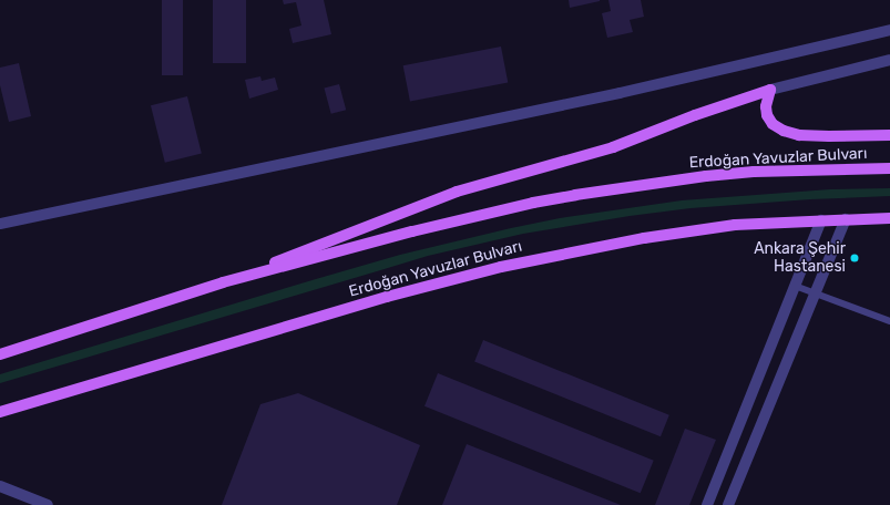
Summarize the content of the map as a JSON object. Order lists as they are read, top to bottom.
{
  "streets": {
    "main road": ["Erdoğan Yavuzlar Bulvarı"]
  },
  "places": ["Ankara Şehir Hastanesi"]
}
